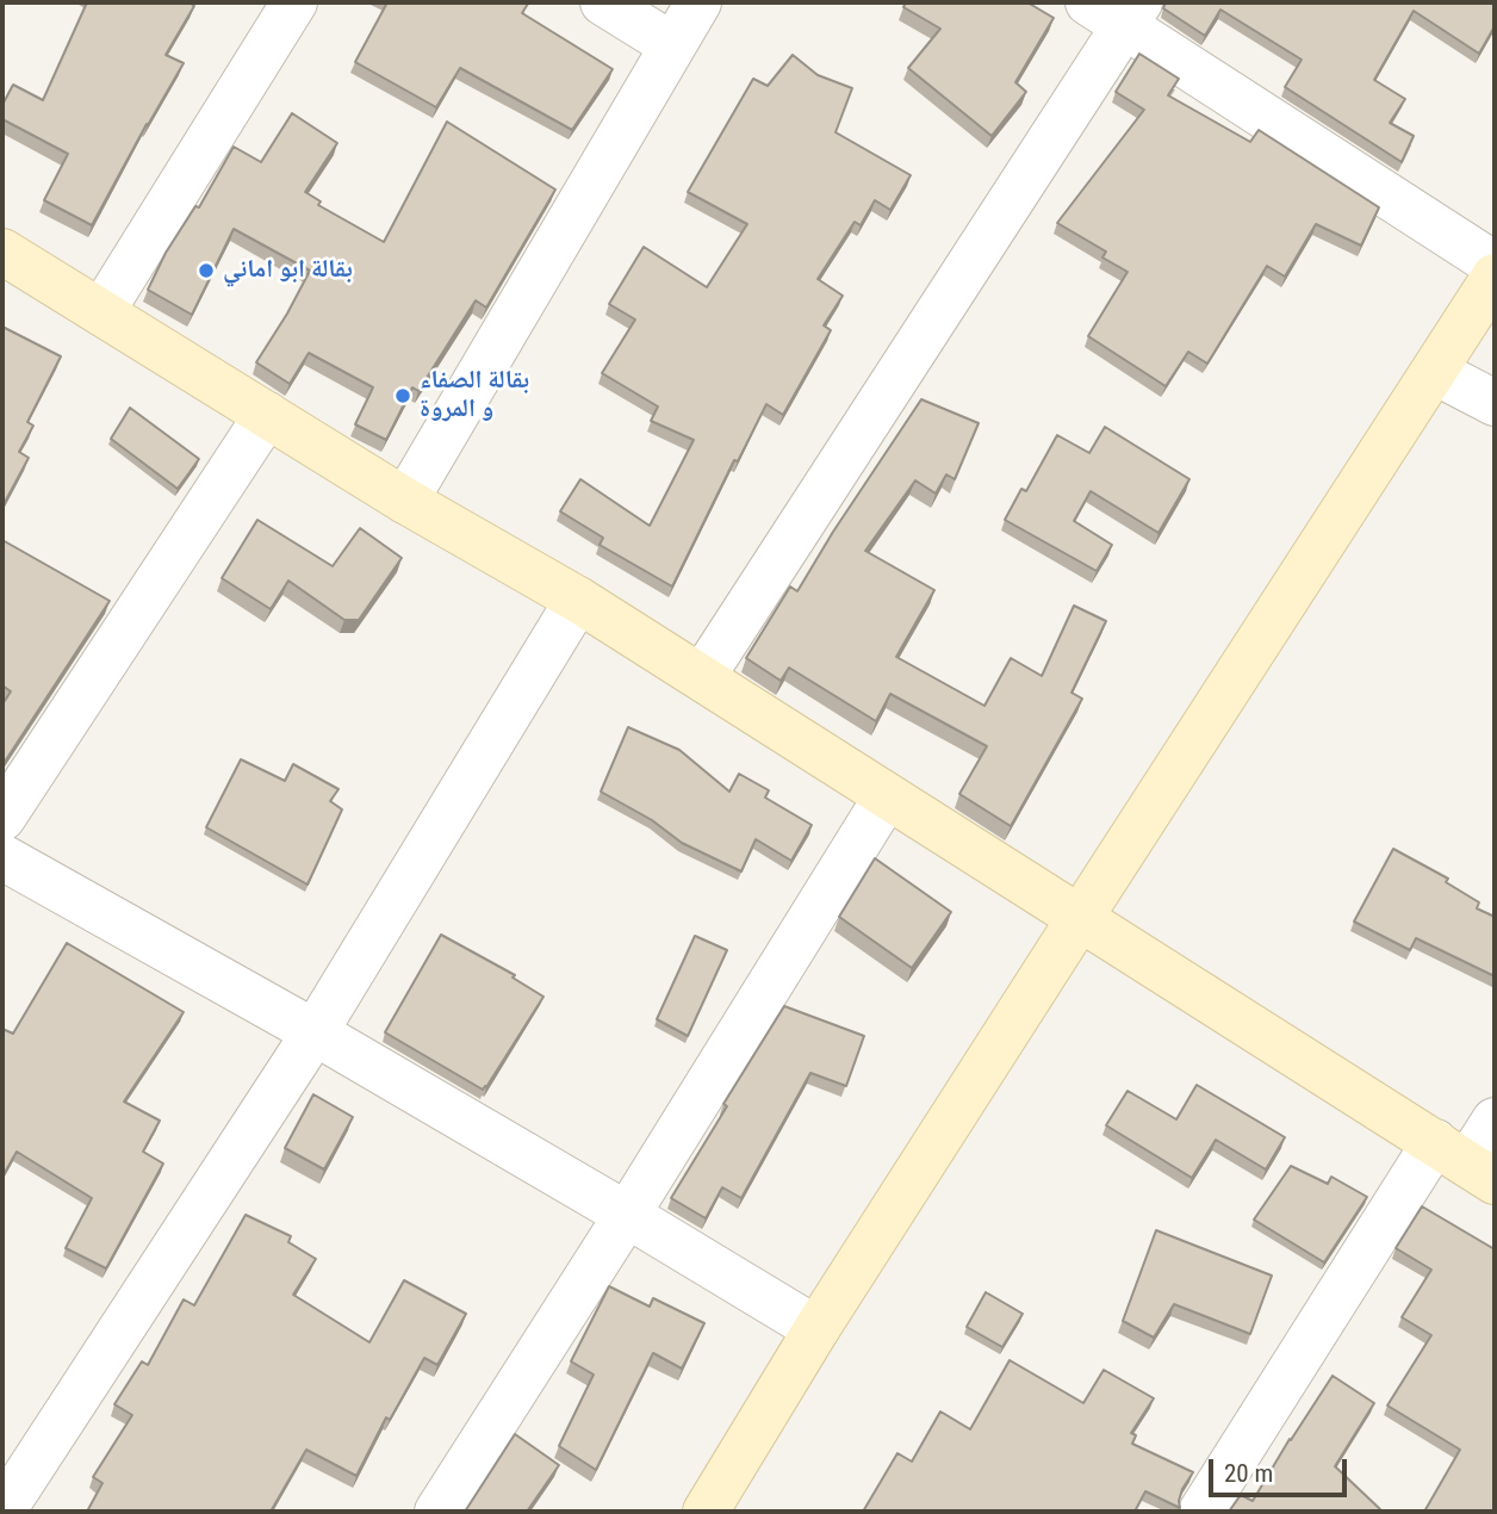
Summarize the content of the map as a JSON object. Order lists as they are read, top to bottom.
{
  "places": ["بقالة ابو اماني", "بقالة الصفاء و المروة"],
  "scale_bar": "20 m"
}
